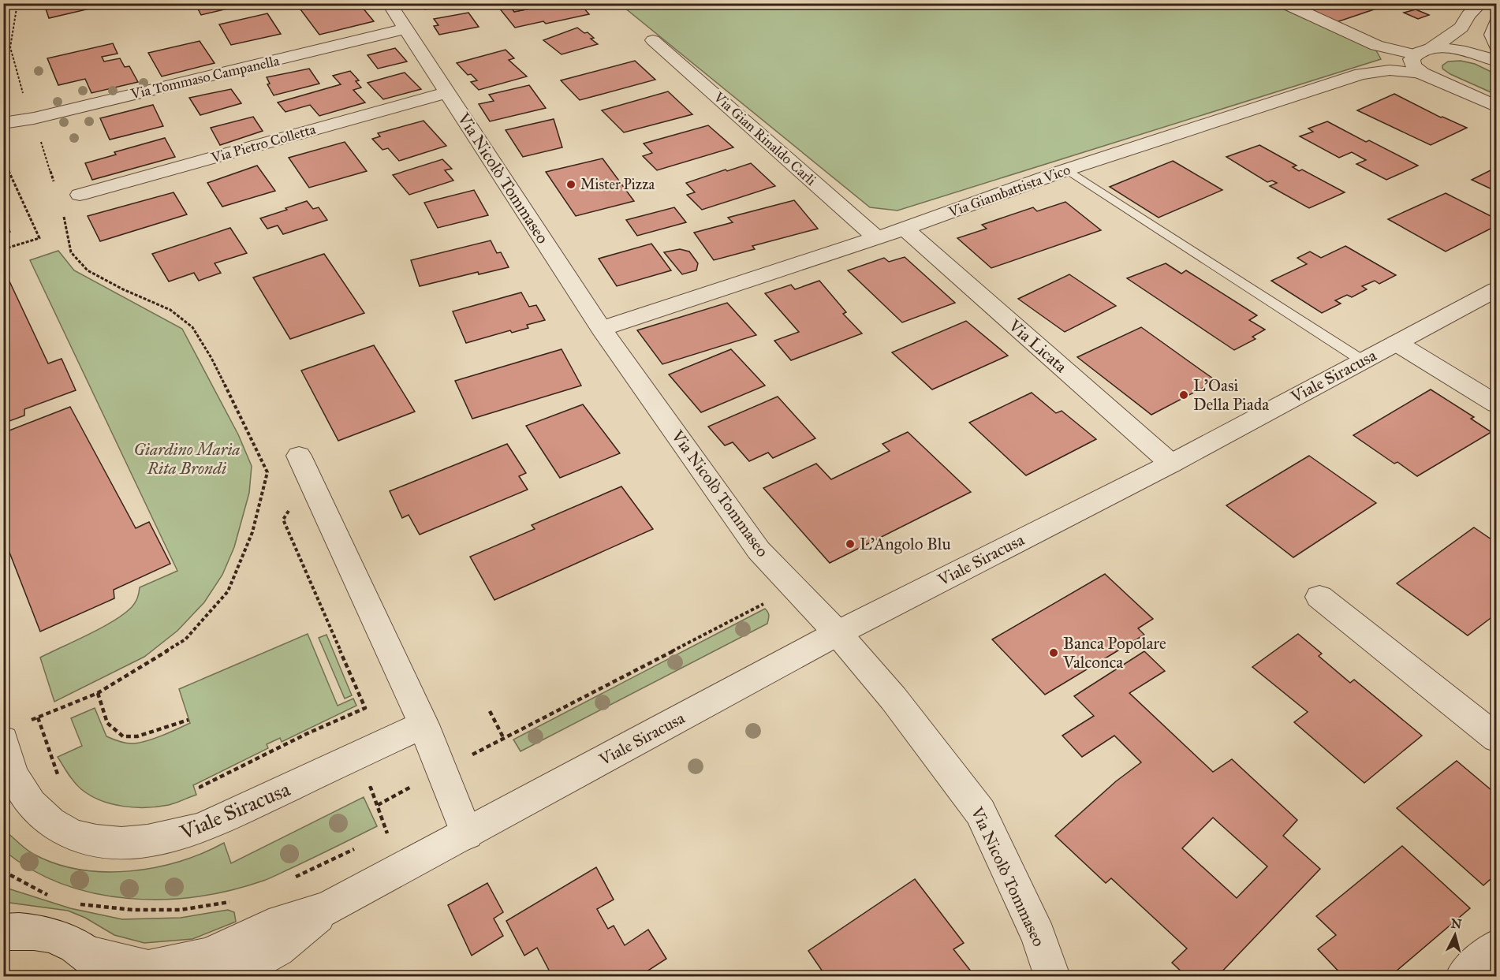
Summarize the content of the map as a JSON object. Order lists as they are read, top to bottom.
{
  "streets": {
    "street": [
      "Via Tommaso Campanella",
      "Via Gian Rinaldo Carli",
      "Via Pietro Colletta",
      "Via Nicolò Tommaseo",
      "Via Giambattista Vico",
      "Via Licata",
      "Viale Siracusa"
    ]
  },
  "crossings": [
    ["Via Tommaso Campanella", "Via Nicolò Tommaseo"],
    ["Via Gian Rinaldo Carli", "Via Giambattista Vico"],
    ["Via Pietro Colletta", "Via Nicolò Tommaseo"],
    ["Via Nicolò Tommaseo", "Via Giambattista Vico"],
    ["Via Nicolò Tommaseo", "Viale Siracusa"],
    ["Via Giambattista Vico", "Via Licata"],
    ["Via Licata", "Viale Siracusa"]
  ],
  "parks": ["Giardino Maria Rita Brondi"],
  "places": [
    "Mister Pizza",
    "L'Oasi Della Piada",
    "L'Angolo Blu",
    "Banca Popolare Valconca"
  ],
  "north": "top"
}
